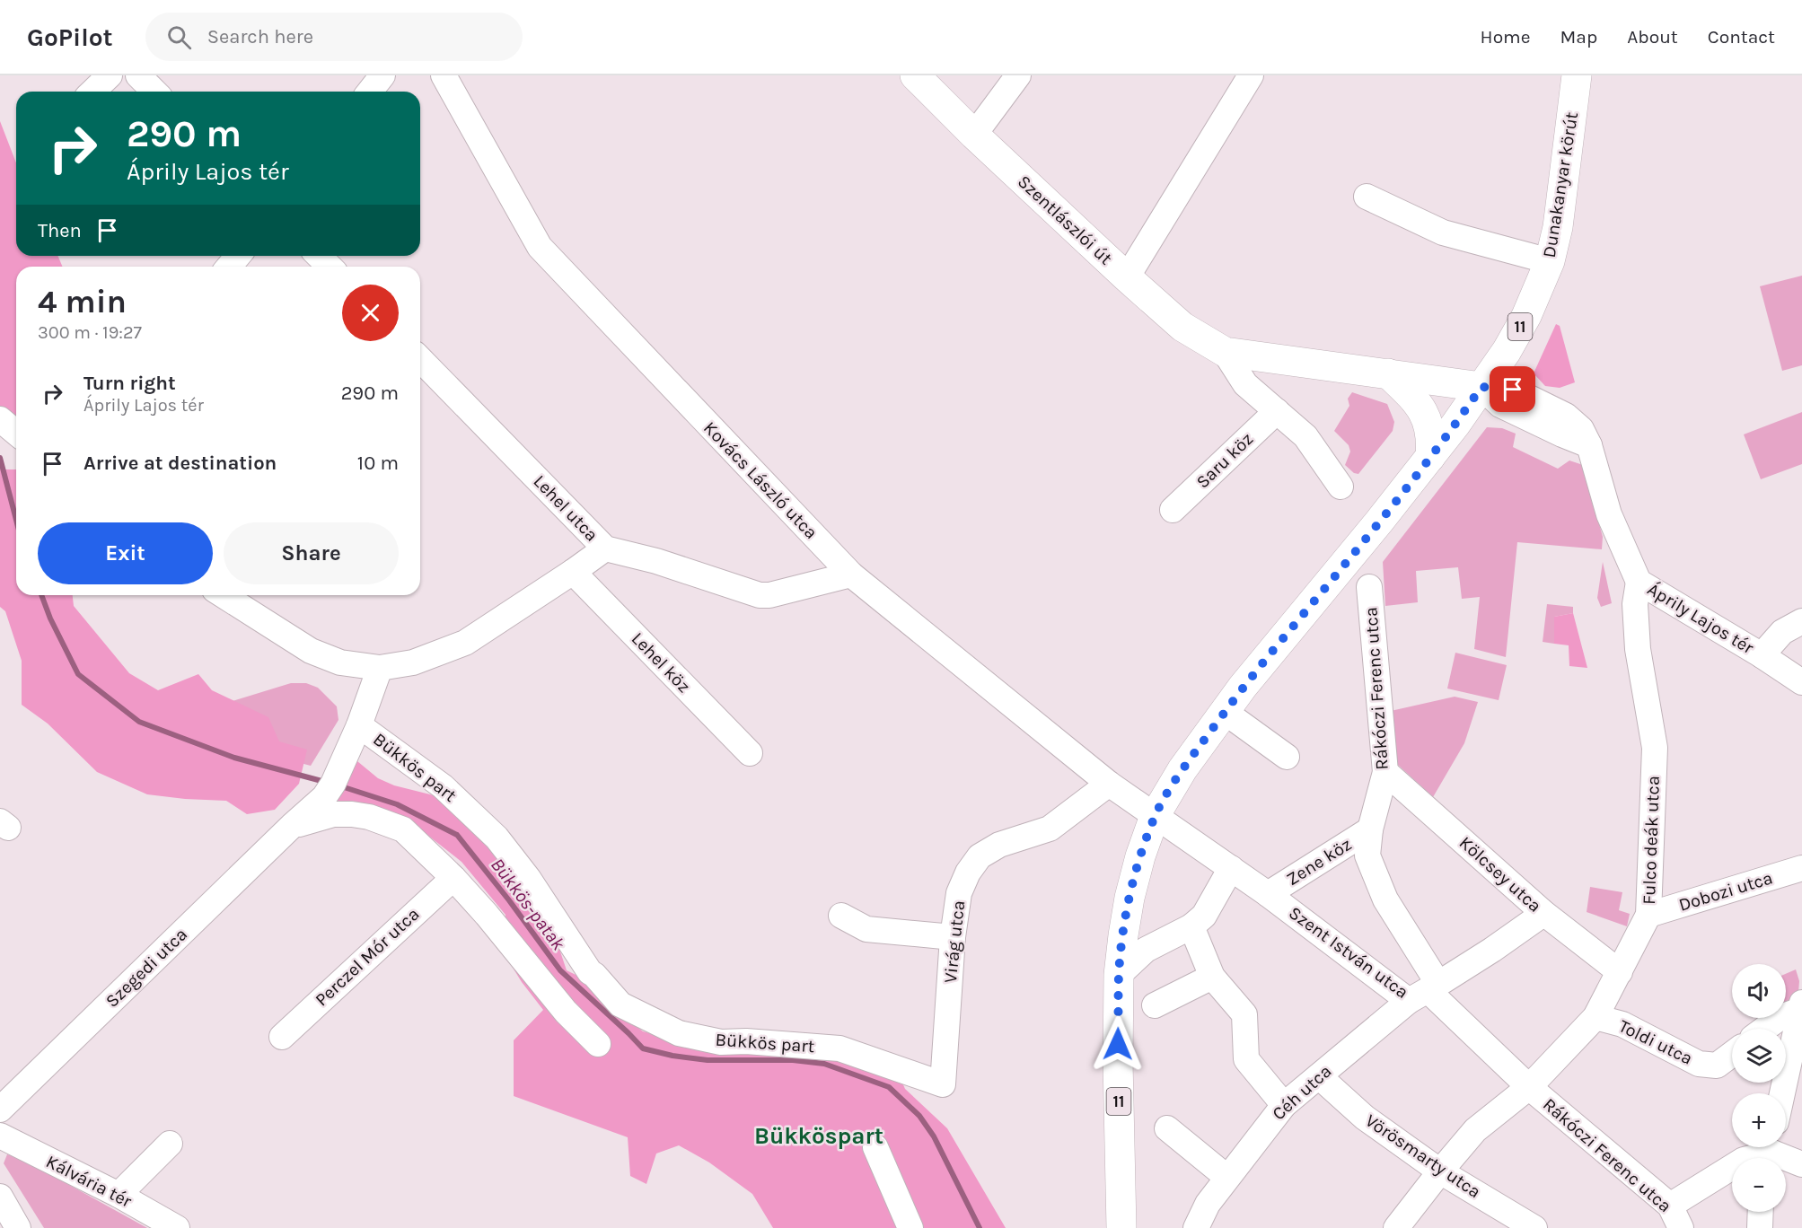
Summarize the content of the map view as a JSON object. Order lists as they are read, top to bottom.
{
  "streets": {
    "main road": ["Dunakanyar körút", "Szentlászlói út", "11"],
    "street": [
      "Saru köz",
      "Kovács László utca",
      "Lehel utca",
      "Áprily Lajos tér",
      "Lehel köz",
      "Rákóczi Ferenc utca",
      "Bükkös part",
      "Fulco deák utca",
      "Zene köz",
      "Kölcsey utca",
      "Dobozi utca",
      "Virág utca",
      "Szent István utca",
      "Perczel Mór utca",
      "Szegedi utca",
      "Toldi utca",
      "Céh utca",
      "Vörösmarty utca",
      "Kálvária tér"
    ]
  },
  "crossings": [
    ["Dunakanyar körút", "Szentlászlói út"],
    ["Dunakanyar körút", "Kovács László utca"],
    ["Dunakanyar körút", "Áprily Lajos tér"],
    ["Dunakanyar körút", "Szent István utca"],
    ["Szentlászlói út", "Saru köz"],
    ["Szentlászlói út", "Áprily Lajos tér"],
    ["Kovács László utca", "Lehel utca"],
    ["Kovács László utca", "Virág utca"],
    ["Kovács László utca", "Szent István utca"],
    ["Áprily Lajos tér", "Fulco deák utca"],
    ["Rákóczi Ferenc utca", "Fulco deák utca"],
    ["Rákóczi Ferenc utca", "Zene köz"],
    ["Rákóczi Ferenc utca", "Kölcsey utca"],
    ["Rákóczi Ferenc utca", "Szent István utca"],
    ["Rákóczi Ferenc utca", "Céh utca"],
    ["Bükkös part", "Virág utca"],
    ["Bükkös part", "Szegedi utca"],
    ["Fulco deák utca", "Kölcsey utca"],
    ["Fulco deák utca", "Dobozi utca"],
    ["Fulco deák utca", "Szent István utca"],
    ["Fulco deák utca", "Toldi utca"],
    ["Fulco deák utca", "Vörösmarty utca"],
    ["Zene köz", "Szent István utca"],
    ["Kölcsey utca", "Céh utca"],
    ["Szent István utca", "Céh utca"],
    ["Céh utca", "Vörösmarty utca"]
  ],
  "districts": ["Bükköspart"],
  "water": ["Bükkös-patak"],
  "page": {
    "header": "GoPilot",
    "search": "Search here",
    "nav": [
      "Home",
      "Map",
      "About",
      "Contact"
    ],
    "turn": ["290 m", "Áprily Lajos tér"],
    "then": "Then",
    "heading": ["4 min", "300 m · 19:27"],
    "list": [
      {
        "name": "Turn right",
        "note": "Áprily Lajos tér",
        "value": "290 m"
      },
      {
        "name": "Arrive at destination",
        "value": "10 m"
      }
    ],
    "buttons": ["Exit", "Share"],
    "map_buttons": ["+", "−"]
  }
}
